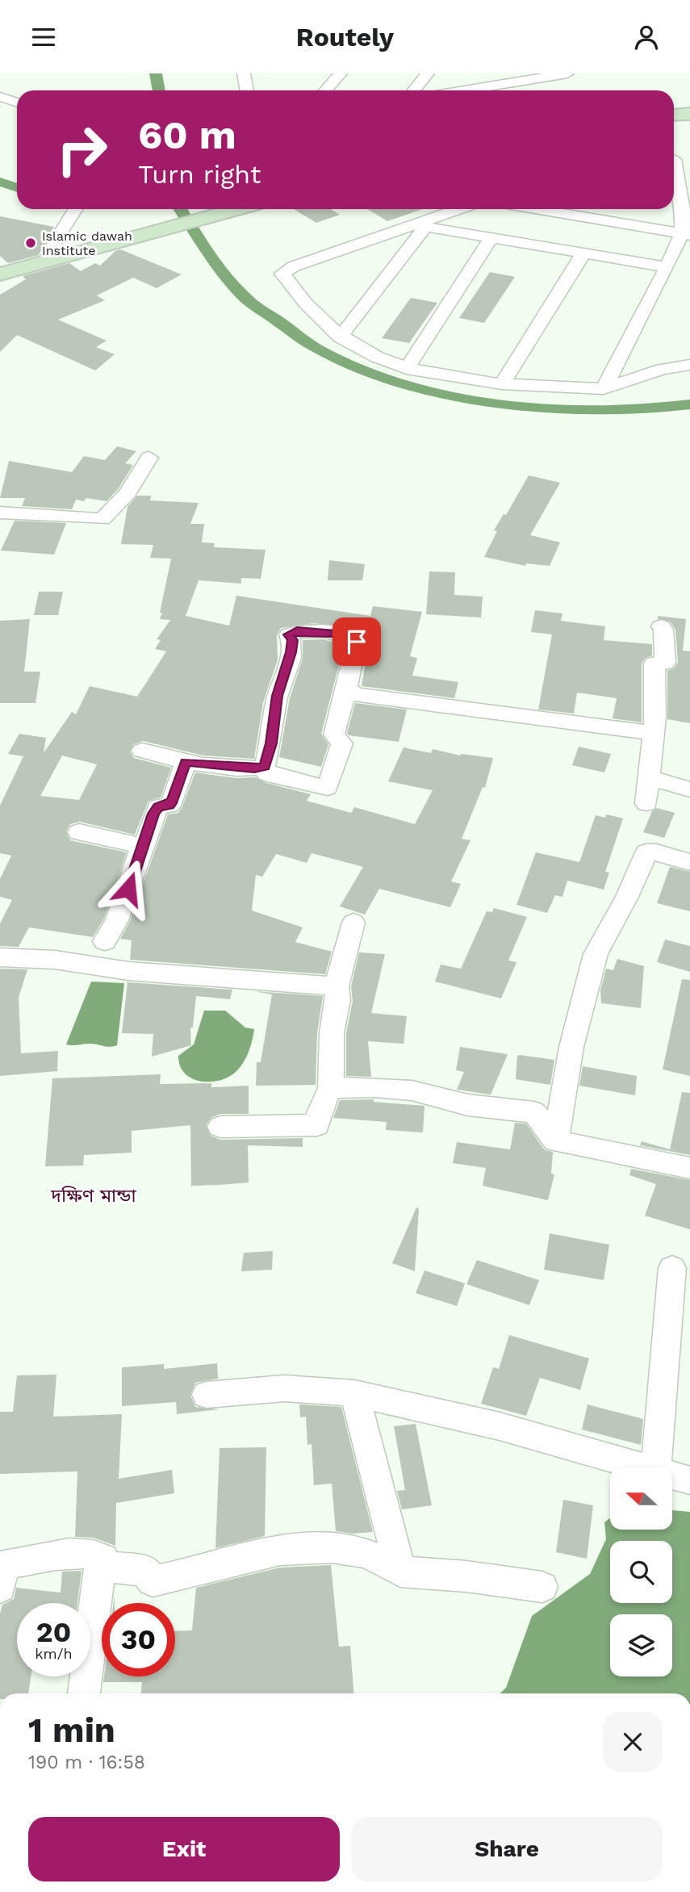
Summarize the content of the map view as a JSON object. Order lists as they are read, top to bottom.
{
  "districts": ["দক্ষিণ মান্ডা"],
  "places": ["Islamic dawah Institute"],
  "north": "left",
  "page": {
    "header": "Routely",
    "turn": ["60 m", "Turn right"],
    "speed": "20 km/h",
    "limit": "30",
    "heading": ["1 min", "190 m · 16:58"],
    "buttons": ["Exit", "Share"]
  }
}
